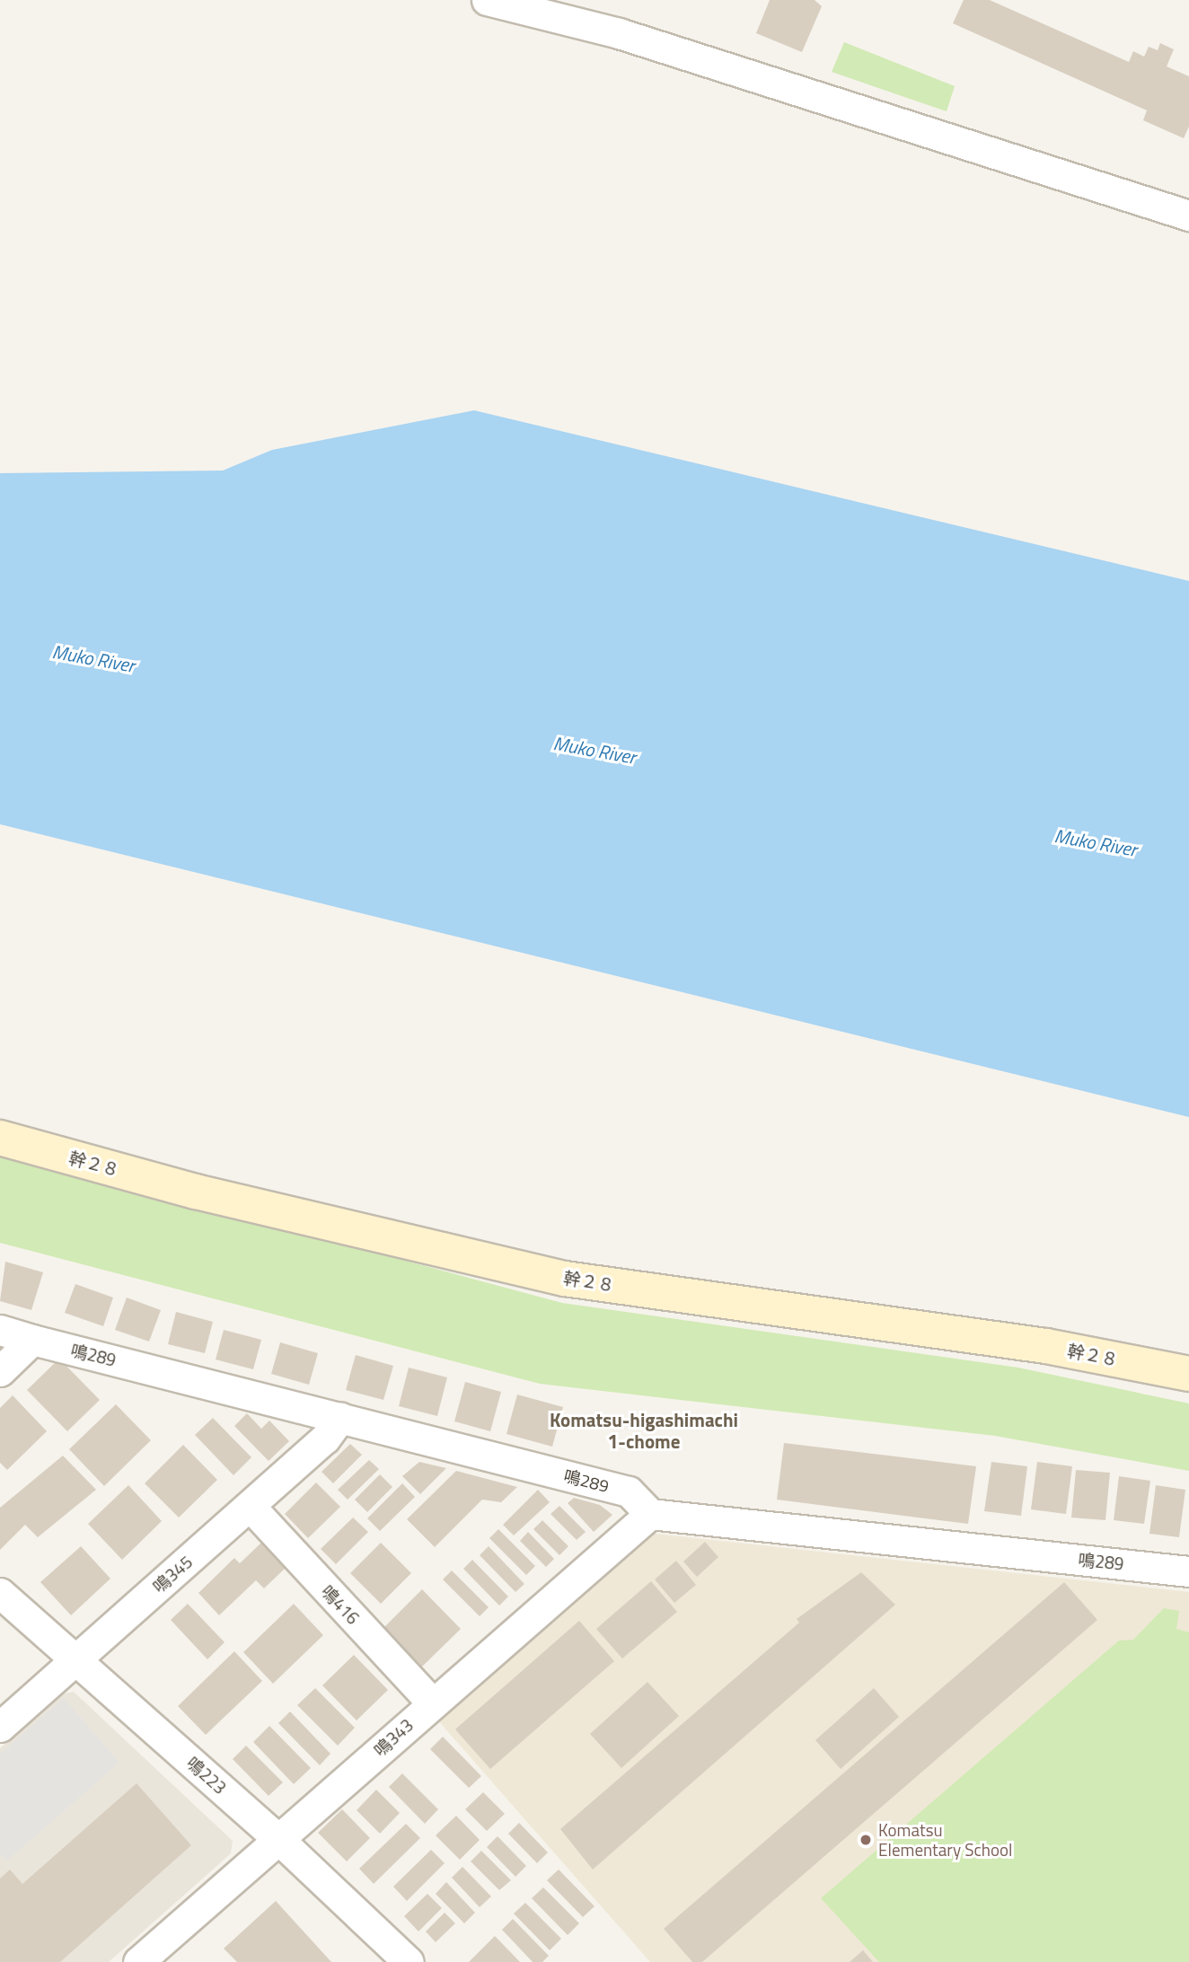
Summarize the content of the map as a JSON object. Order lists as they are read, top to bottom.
{
  "streets": {
    "street": [
      "幹２８",
      "鳴289",
      "鳴345",
      "鳴416",
      "鳴343",
      "鳴223"
    ]
  },
  "crossings": [
    ["鳴289", "鳴345"],
    ["鳴289", "鳴343"],
    ["鳴345", "鳴416"],
    ["鳴345", "鳴223"],
    ["鳴416", "鳴343"],
    ["鳴343", "鳴223"]
  ],
  "districts": ["Komatsu-higashimachi 1-chome"],
  "water": ["Muko River"],
  "places": ["Komatsu Elementary School"]
}
